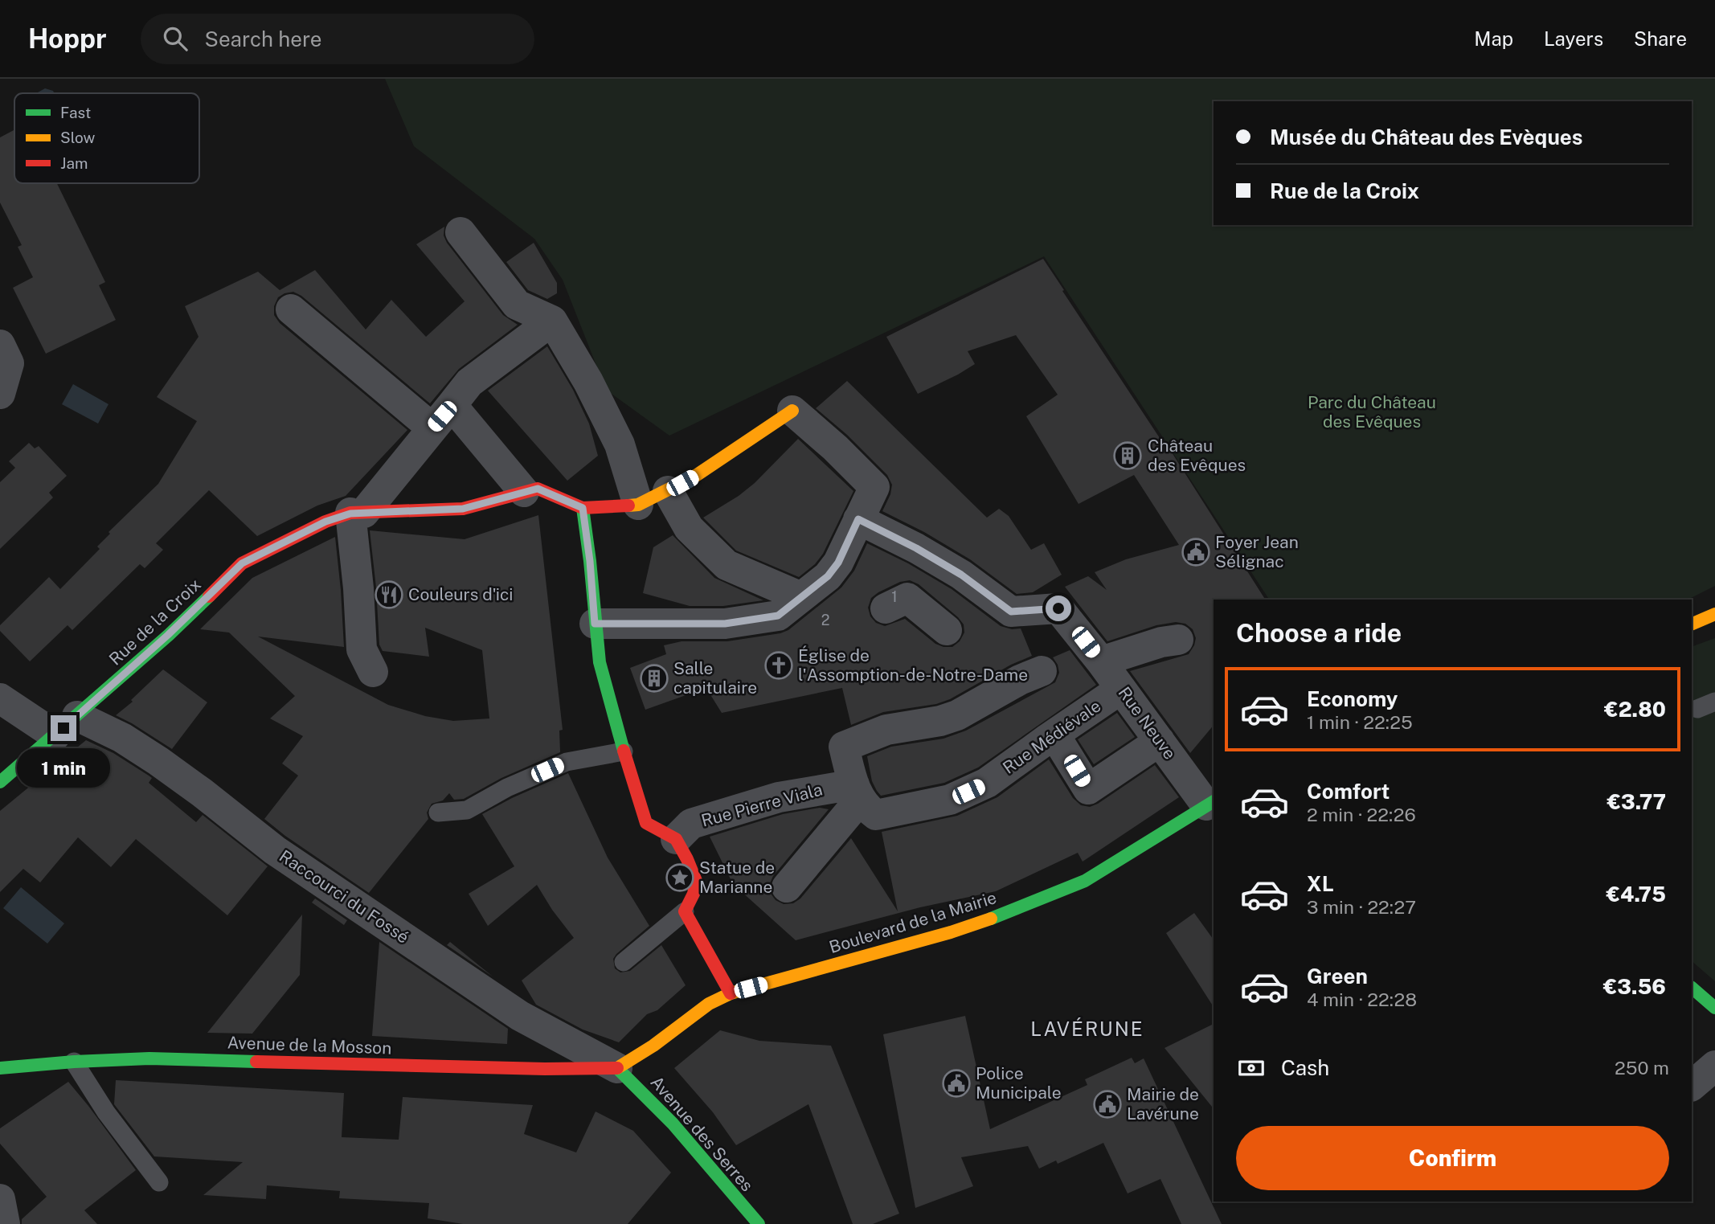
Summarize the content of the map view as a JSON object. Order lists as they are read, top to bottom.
{
  "streets": {
    "street": [
      "Rue de la Croix",
      "Rue Neuve",
      "Rue Médiévale",
      "Rue Pierre Viala",
      "Raccourci du Fossé",
      "Boulevard de la Mairie",
      "Avenue de la Mosson",
      "Avenue des Serres"
    ]
  },
  "crossings": [
    ["Rue de la Croix", "Raccourci du Fossé"],
    ["Rue Neuve", "Rue Médiévale"],
    ["Rue Neuve", "Boulevard de la Mairie"],
    ["Rue Médiévale", "Rue Pierre Viala"],
    ["Raccourci du Fossé", "Boulevard de la Mairie"],
    ["Raccourci du Fossé", "Avenue de la Mosson"],
    ["Raccourci du Fossé", "Avenue des Serres"],
    ["Boulevard de la Mairie", "Avenue de la Mosson"],
    ["Boulevard de la Mairie", "Avenue des Serres"],
    ["Avenue de la Mosson", "Avenue des Serres"]
  ],
  "districts": ["LAVÉRUNE"],
  "parks": ["Parc du Château des Evêques"],
  "places": {
    "building": ["Château des Evêques", "Salle capitulaire"],
    "public building": ["Foyer Jean Sélignac", "Police Municipale", "Mairie de Lavérune"],
    "restaurant": ["Couleurs d'ici"],
    "church": ["Église de l'Assomption-de-Notre-Dame"],
    "place": ["Statue de Marianne"]
  },
  "house_numbers": ["1", "2"],
  "legend": ["Fast", "Slow", "Jam"],
  "page": {
    "header": "Hoppr",
    "search": "Search here",
    "nav": ["Map", "Layers", "Share"],
    "banner": ["Musée du Château des Evèques", "Rue de la Croix"],
    "heading": "Choose a ride",
    "list": [
      {
        "name": "Economy",
        "note": "1 min · 22:25",
        "value": "€2.80"
      },
      {
        "name": "Comfort",
        "note": "2 min · 22:26",
        "value": "€3.77"
      },
      {
        "name": "XL",
        "note": "3 min · 22:27",
        "value": "€4.75"
      },
      {
        "name": "Green",
        "note": "4 min · 22:28",
        "value": "€3.56"
      }
    ],
    "bubble": "1 min",
    "pay": ["Cash", "250 m"],
    "buttons": "Confirm"
  }
}
